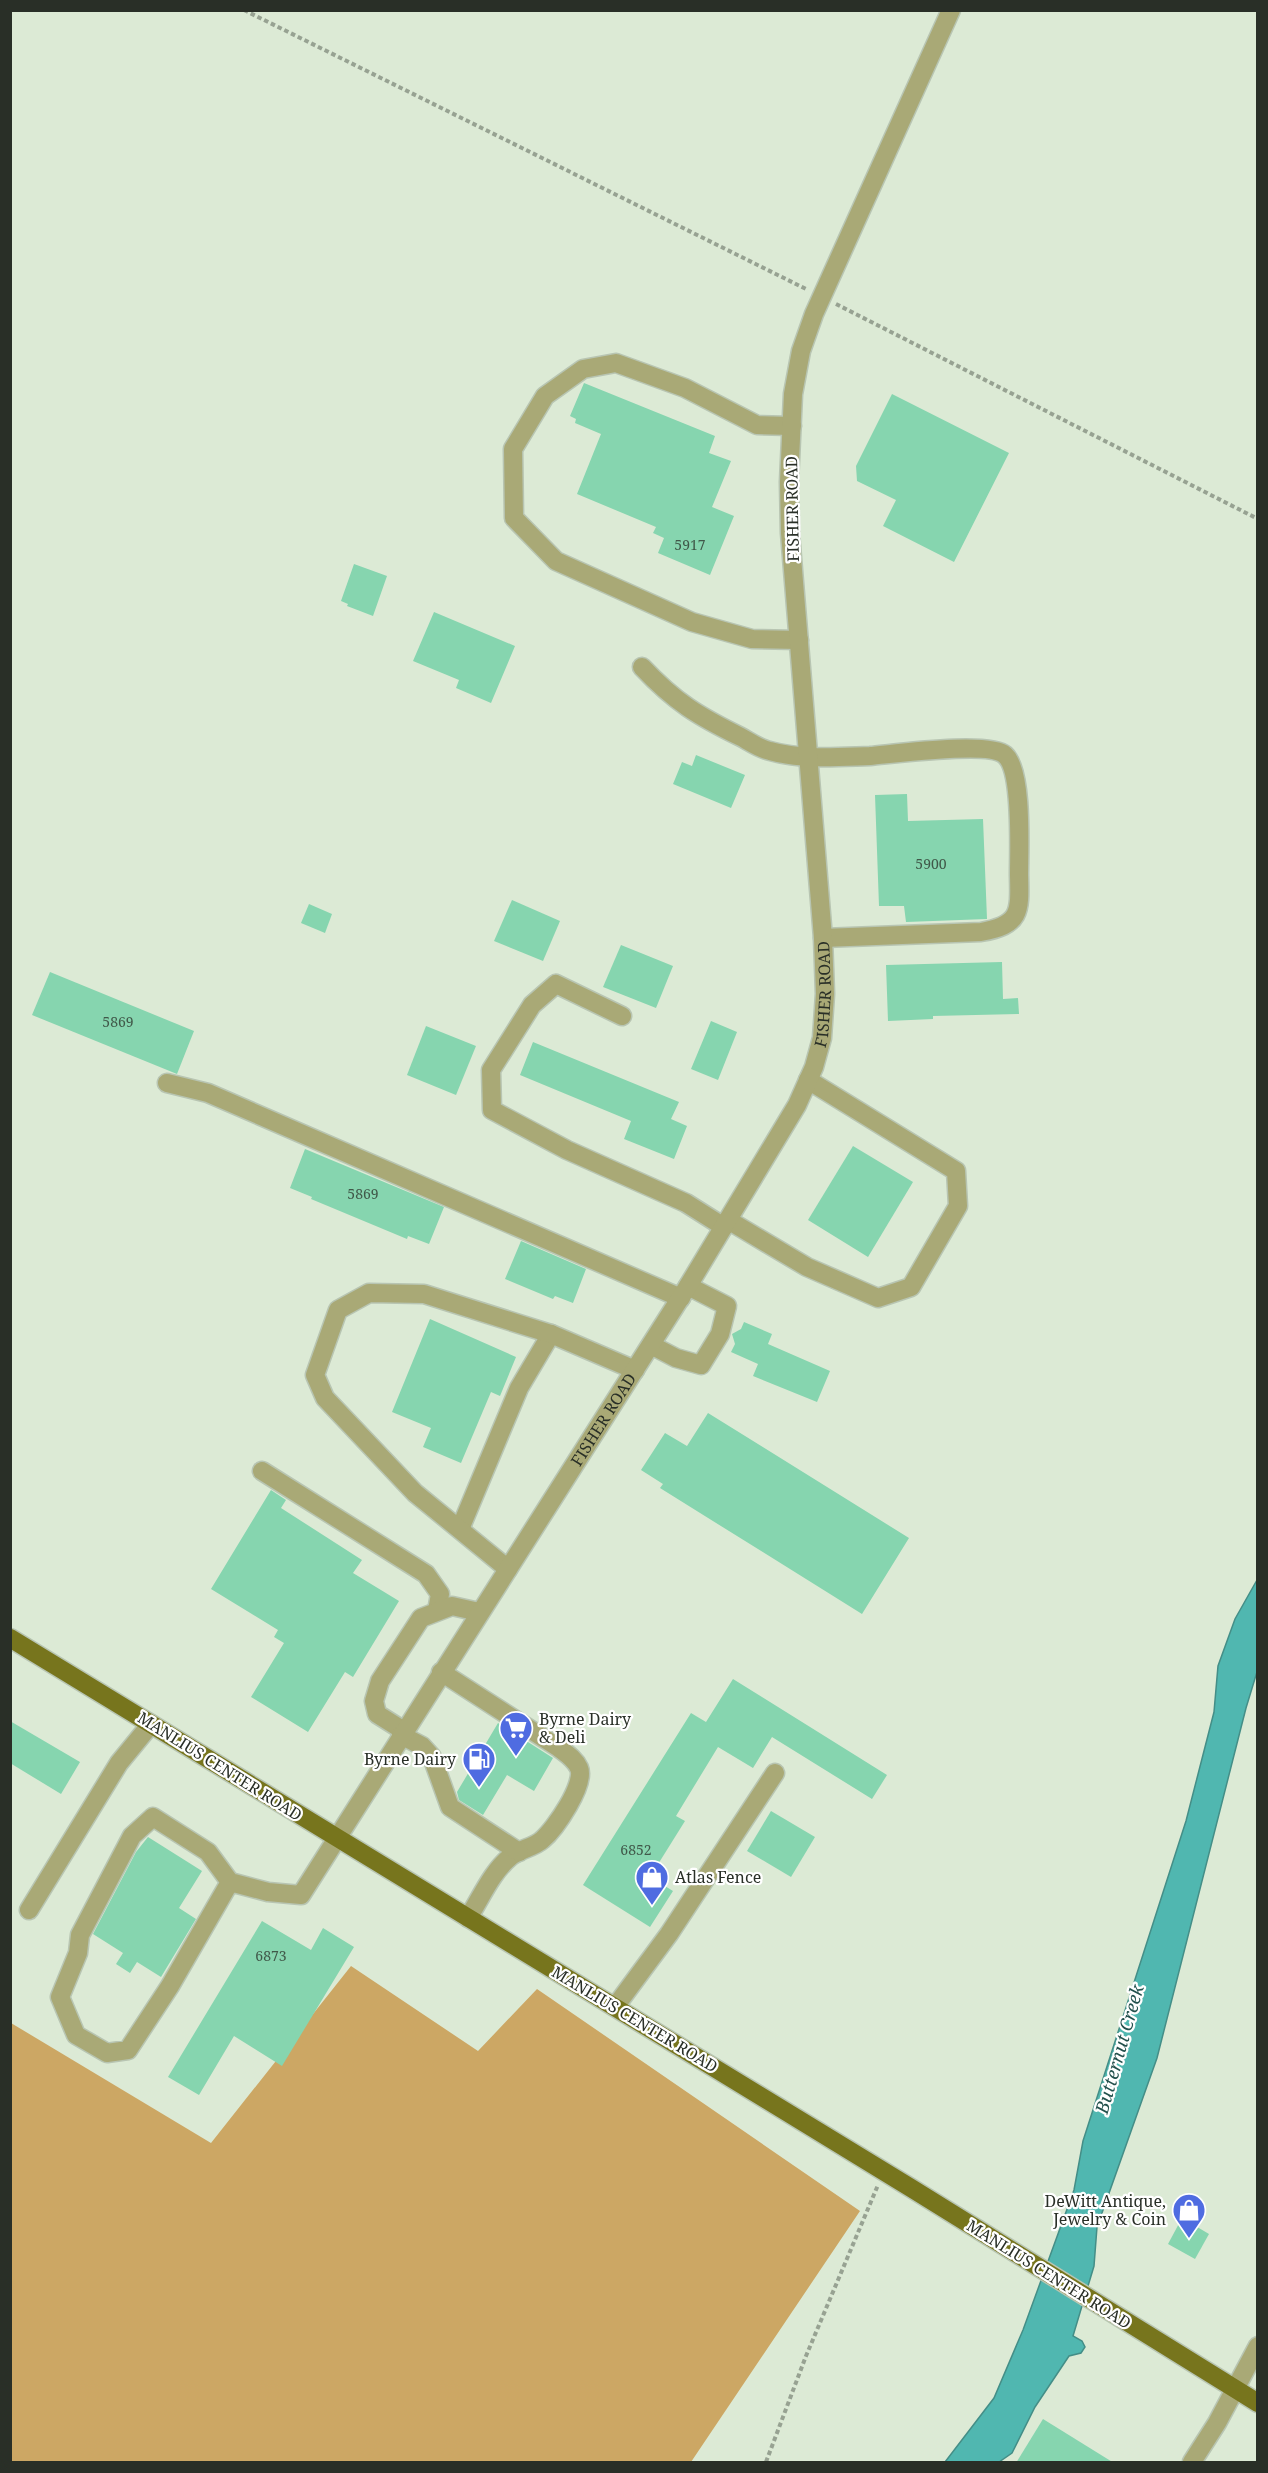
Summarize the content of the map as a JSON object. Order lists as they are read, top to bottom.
{
  "streets": {
    "main road": ["MANLIUS CENTER ROAD"],
    "street": ["FISHER ROAD"]
  },
  "crossings": [
    ["FISHER ROAD", "MANLIUS CENTER ROAD"]
  ],
  "water": ["Butternut Creek"],
  "places": {
    "supermarket": ["Byrne Dairy & Deli"],
    "fuel station": ["Byrne Dairy"],
    "shop": ["Atlas Fence", "DeWitt Antique, Jewelry & Coin"]
  },
  "house_numbers": [
    "5917",
    "5900",
    "5869",
    "5869",
    "6852",
    "6873"
  ]
}
